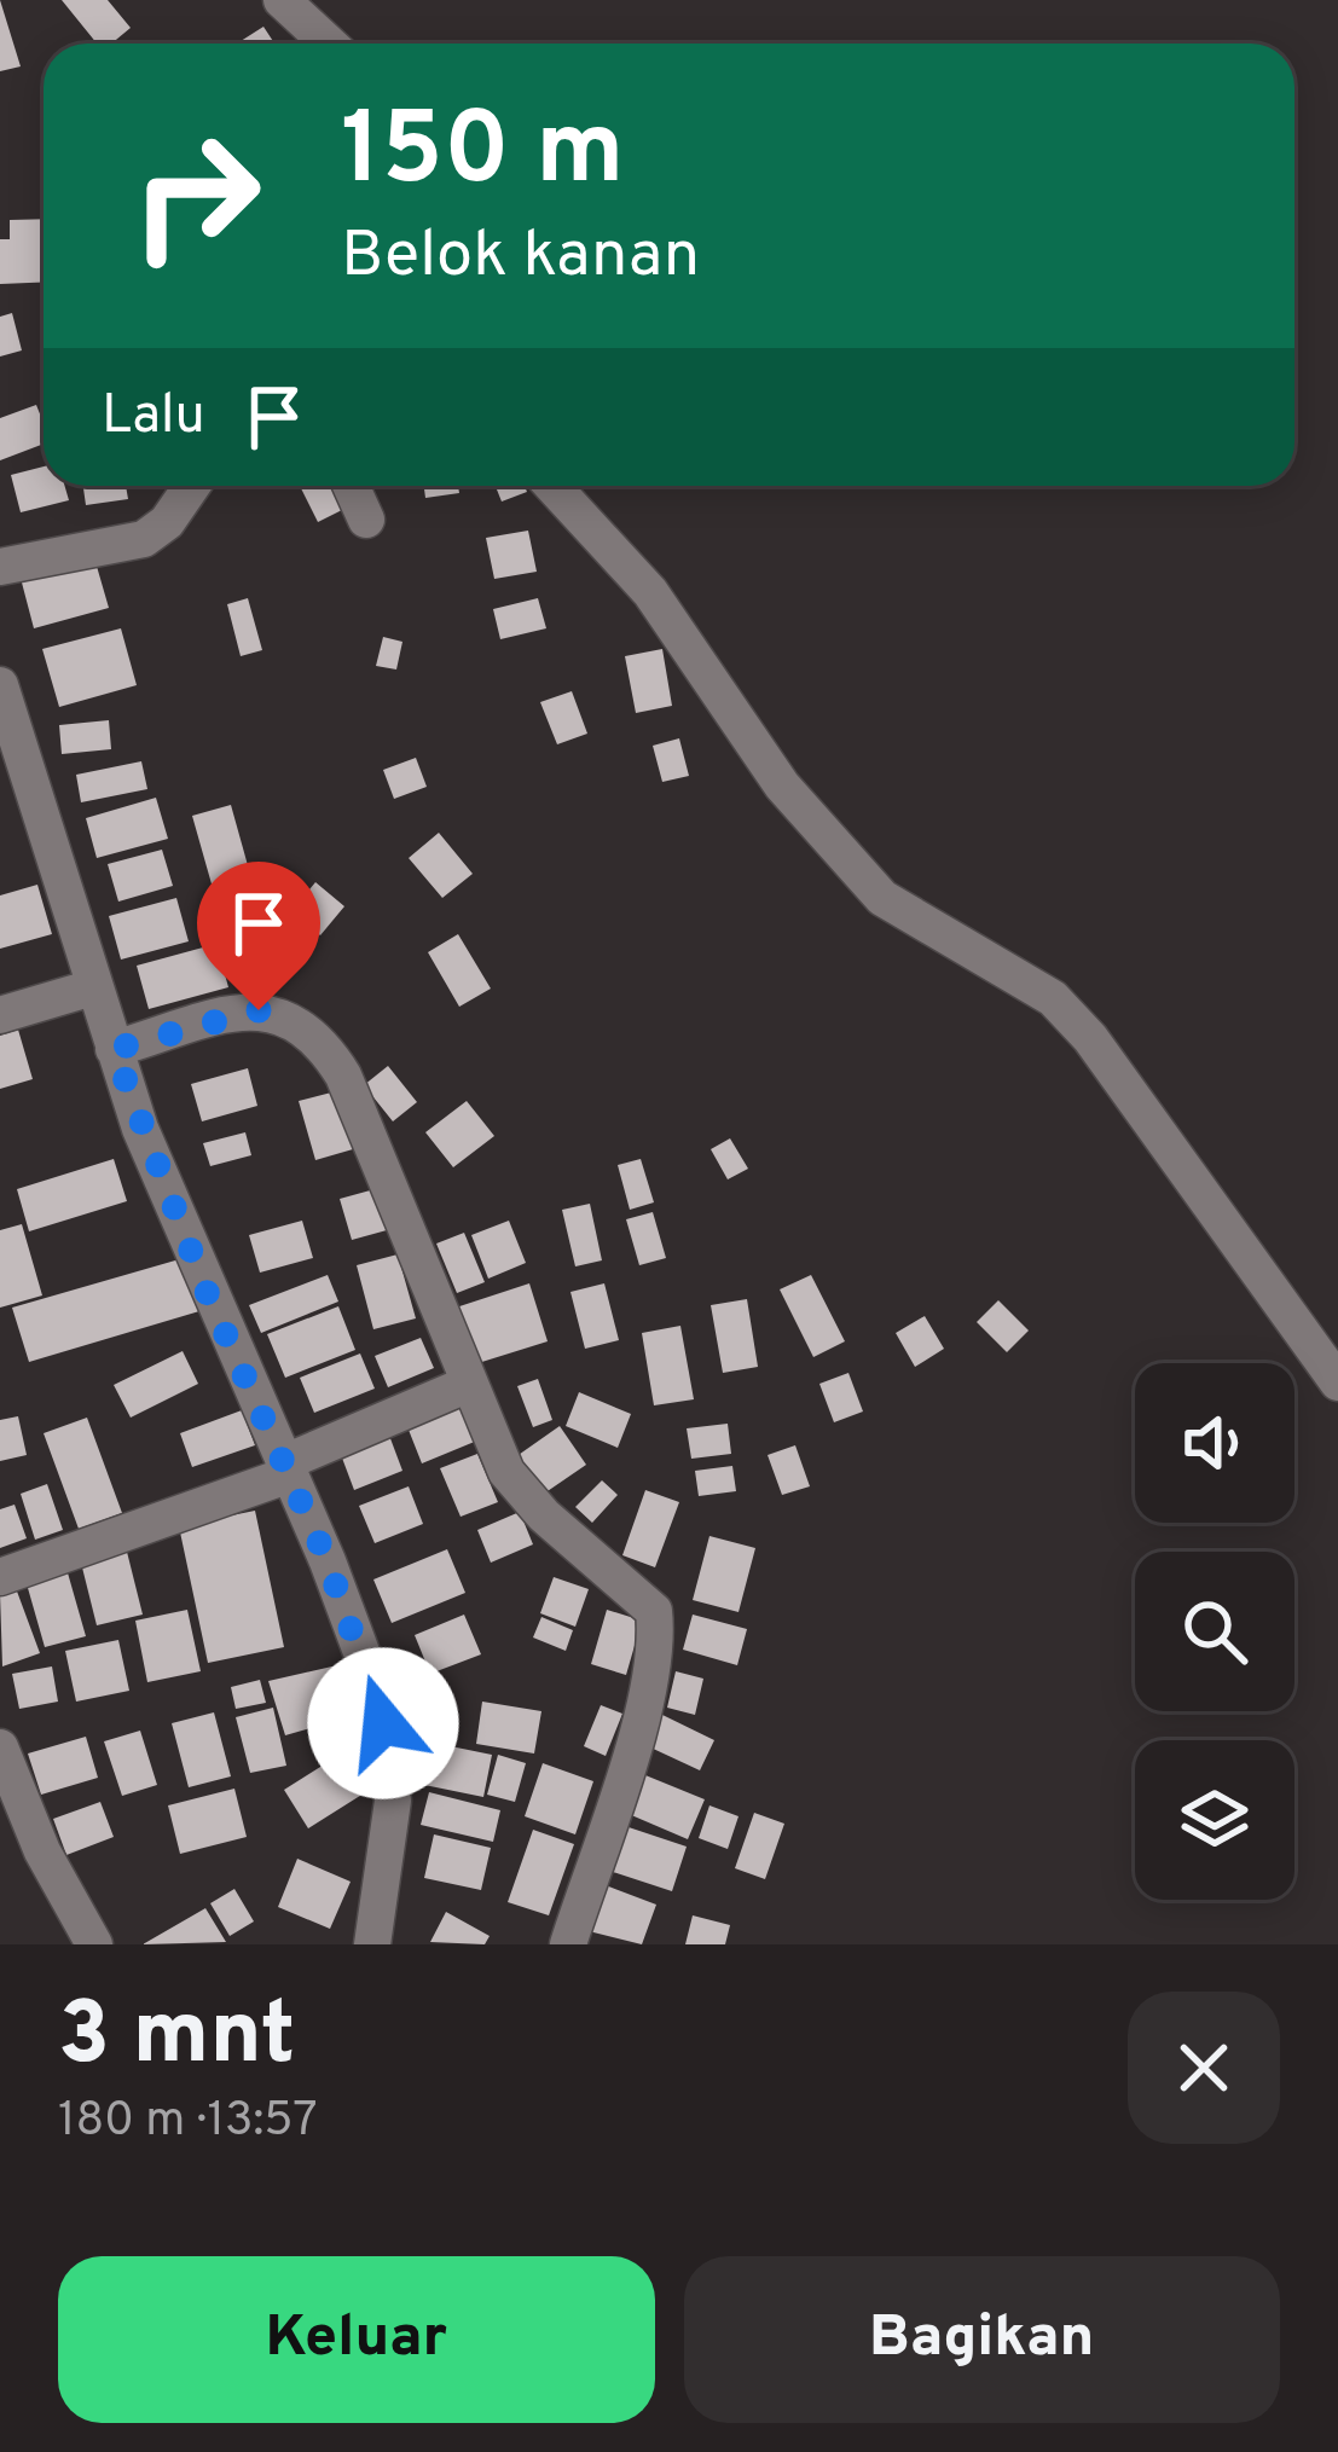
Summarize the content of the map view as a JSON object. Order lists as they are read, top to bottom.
{
  "page": {
    "turn": ["150 m", "Belok kanan"],
    "then": "Lalu",
    "heading": ["3 mnt", "180 m · 13:57"],
    "buttons": ["Keluar", "Bagikan"]
  }
}
